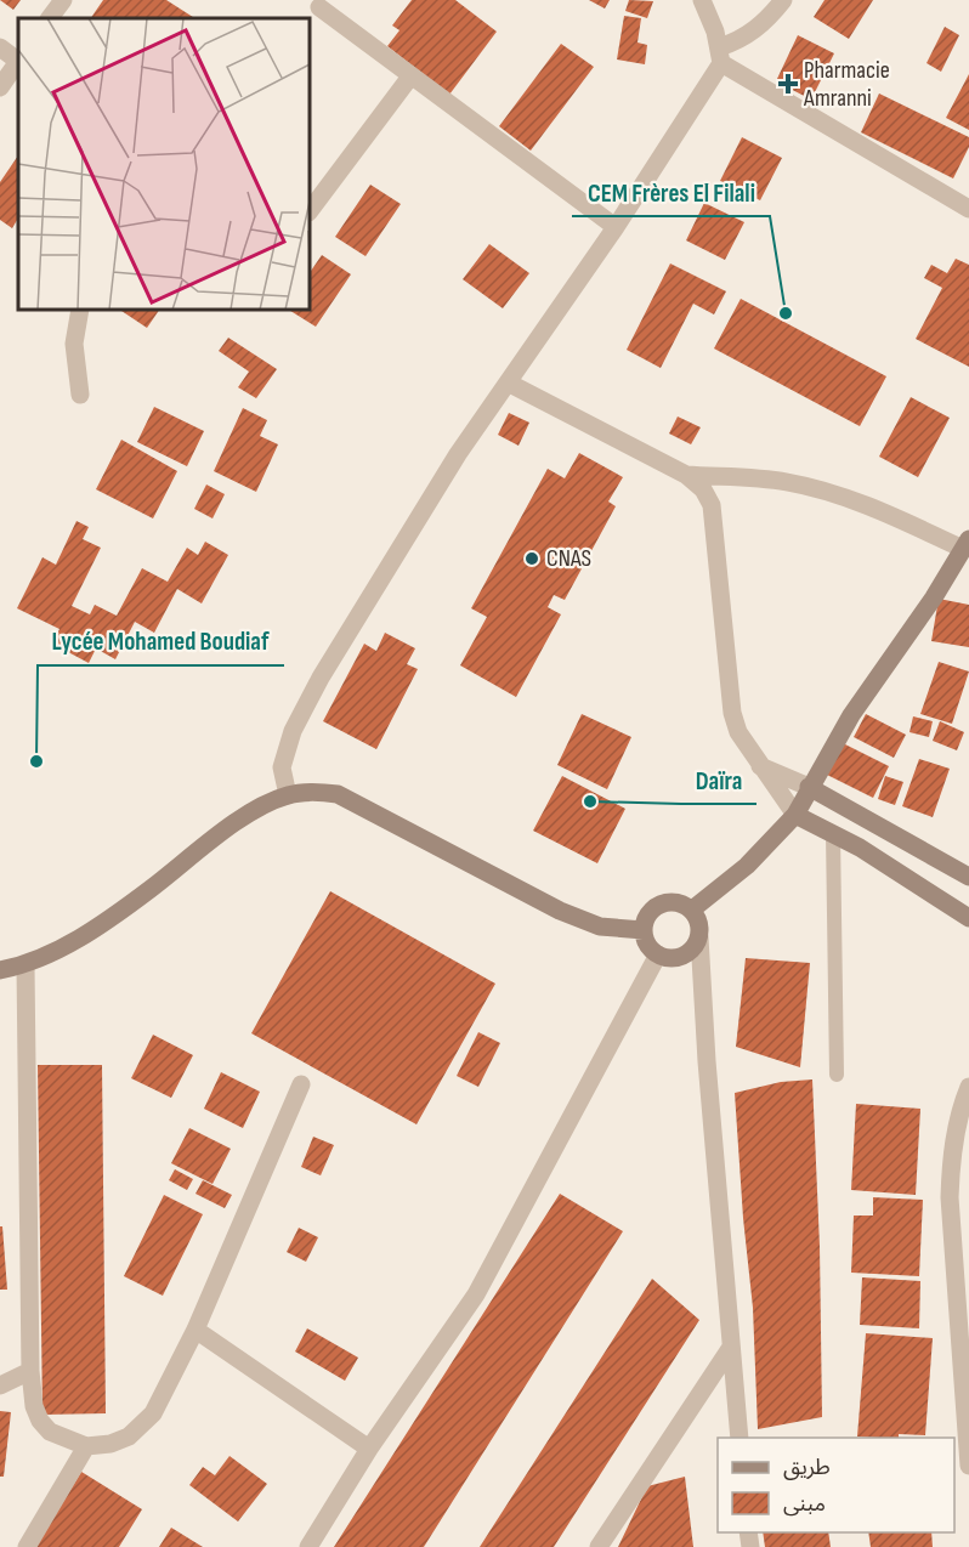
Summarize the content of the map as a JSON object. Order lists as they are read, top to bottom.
{
  "places": {
    "health": ["Pharmacie Amranni"],
    "other": [
      "CEM Frères El Filali",
      "CNAS",
      "Lycée Mohamed Boudiaf",
      "Daïra"
    ]
  },
  "legend": ["طريق", "مبنى"]
}
